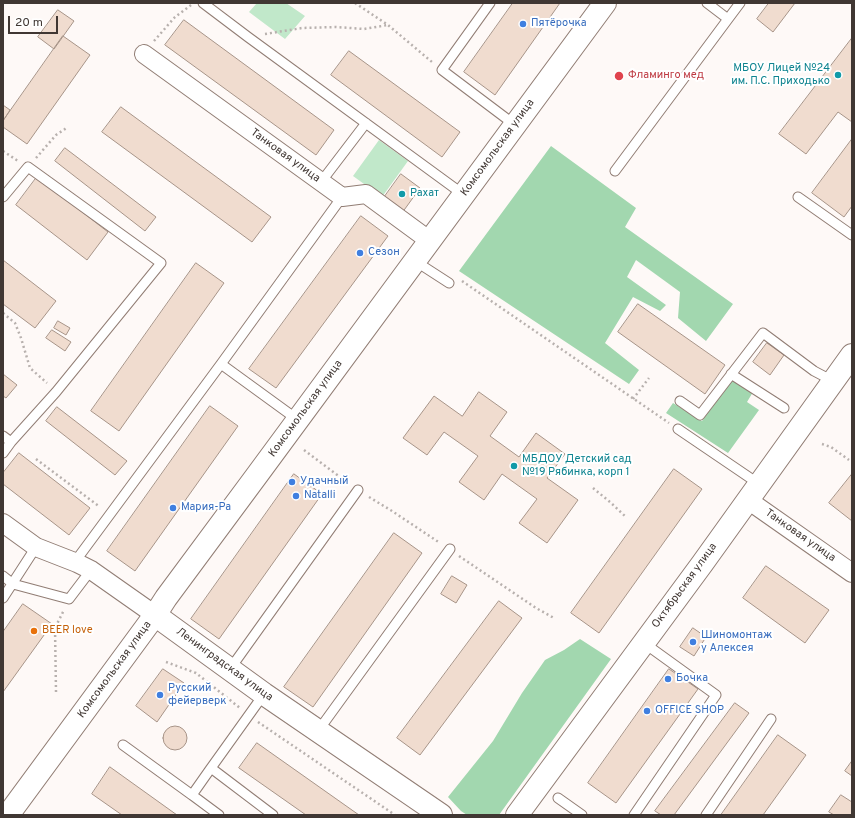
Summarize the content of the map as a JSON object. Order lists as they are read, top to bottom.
{
  "streets": {
    "main road": ["Комсомольская улица", "Октябрьская улица", "Ленинградская улица"],
    "street": ["Танковая улица"]
  },
  "crossings": [
    ["Комсомольская улица", "Ленинградская улица"],
    ["Танковая улица", "Октябрьская улица"]
  ],
  "places": [
    "Пятёрочка",
    "МБОУ Лицей №24 им. П.С. Приходько",
    "Фламинго мед",
    "Рахат",
    "Сезон",
    "МБДОУ Детский сад №19 Рябинка, корп 1",
    "Удачный",
    "Natalli",
    "Мария-Ра",
    "BEER love",
    "Шиномонтаж у Алексея",
    "Бочка",
    "Русский фейерверк",
    "OFFICE SHOP"
  ],
  "scale_bar": "20 m"
}
